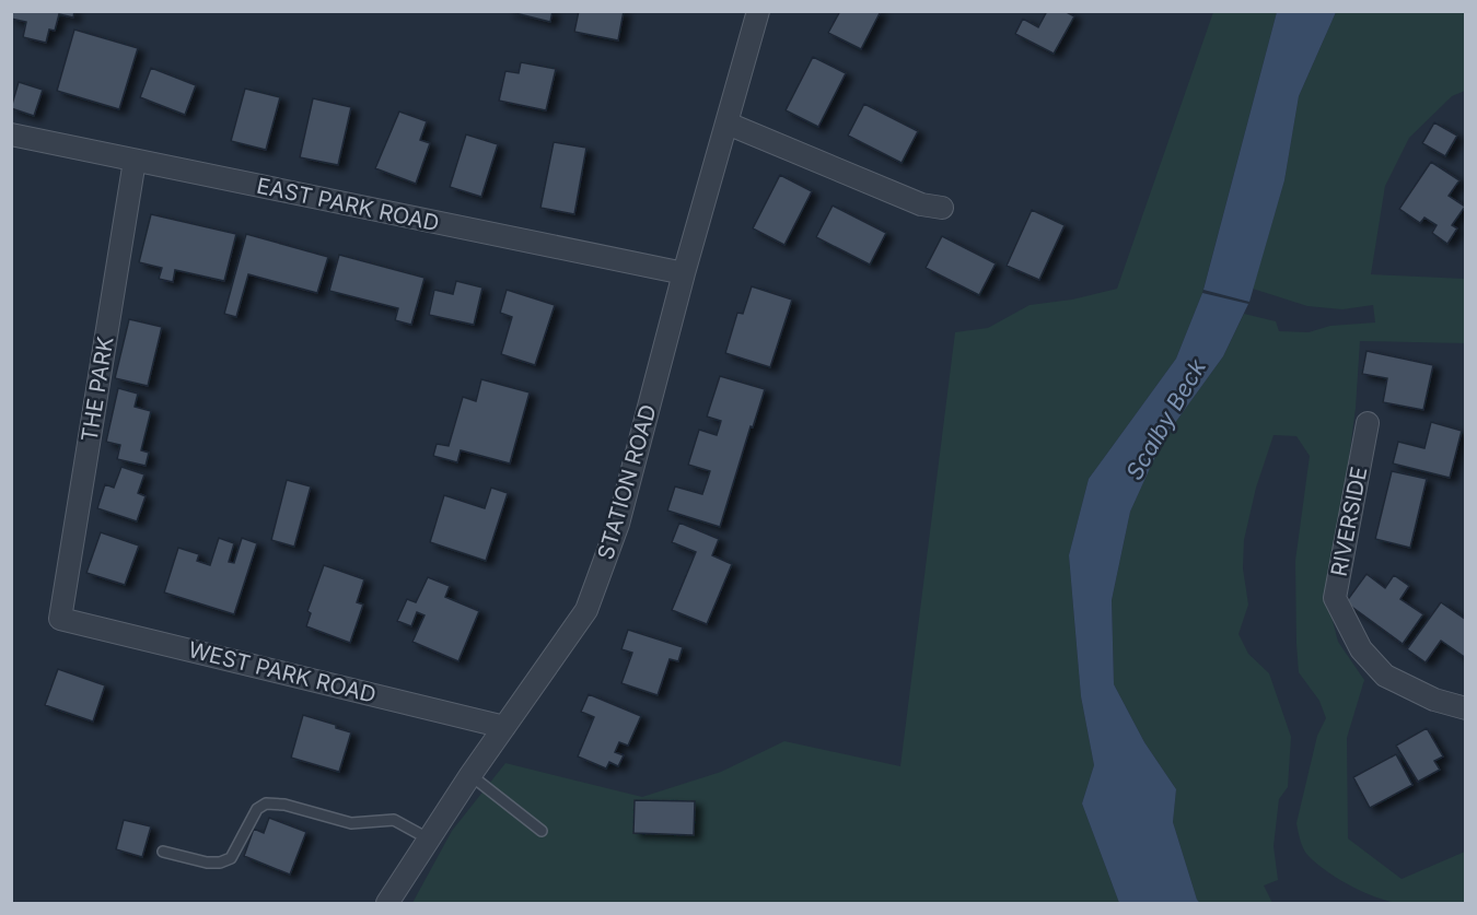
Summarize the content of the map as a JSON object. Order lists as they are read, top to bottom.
{
  "streets": {
    "street": [
      "EAST PARK ROAD",
      "THE PARK",
      "STATION ROAD",
      "RIVERSIDE",
      "WEST PARK ROAD"
    ]
  },
  "crossings": [
    ["EAST PARK ROAD", "THE PARK"],
    ["EAST PARK ROAD", "STATION ROAD"],
    ["THE PARK", "WEST PARK ROAD"],
    ["STATION ROAD", "WEST PARK ROAD"]
  ],
  "water": ["Scalby Beck"]
}
